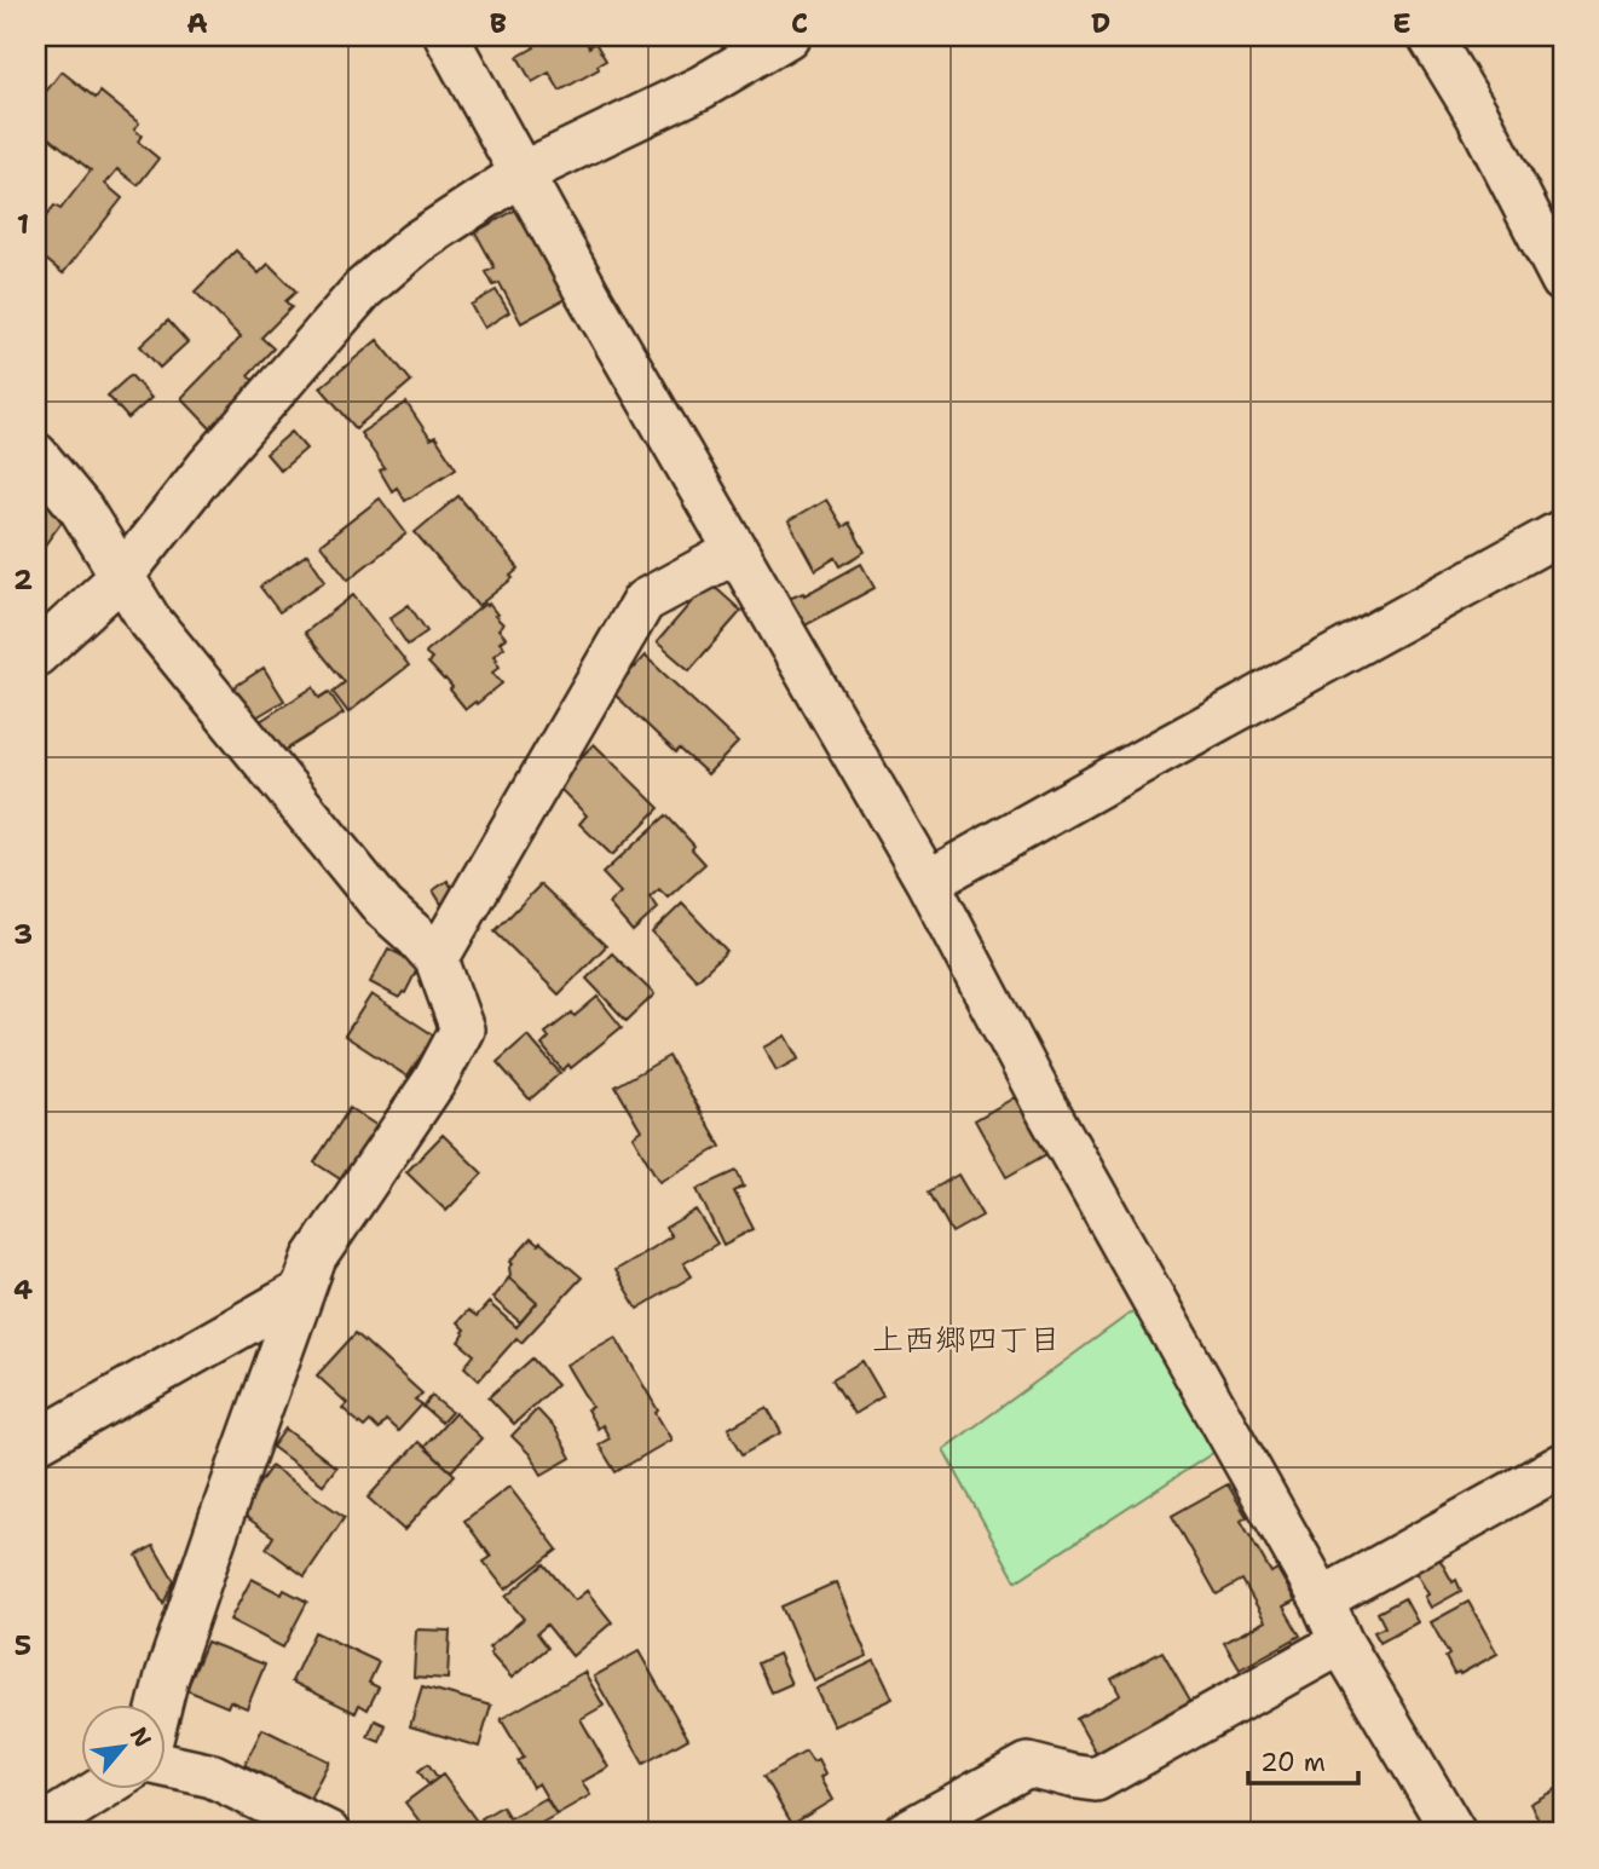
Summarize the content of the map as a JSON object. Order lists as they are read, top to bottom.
{
  "districts": ["上西郷四丁目"],
  "scale_bar": "20 m",
  "north": "top right",
  "grid": {
    "columns": [
      "A",
      "B",
      "C",
      "D",
      "E"
    ],
    "rows": [
      "1",
      "2",
      "3",
      "4",
      "5"
    ]
  }
}
